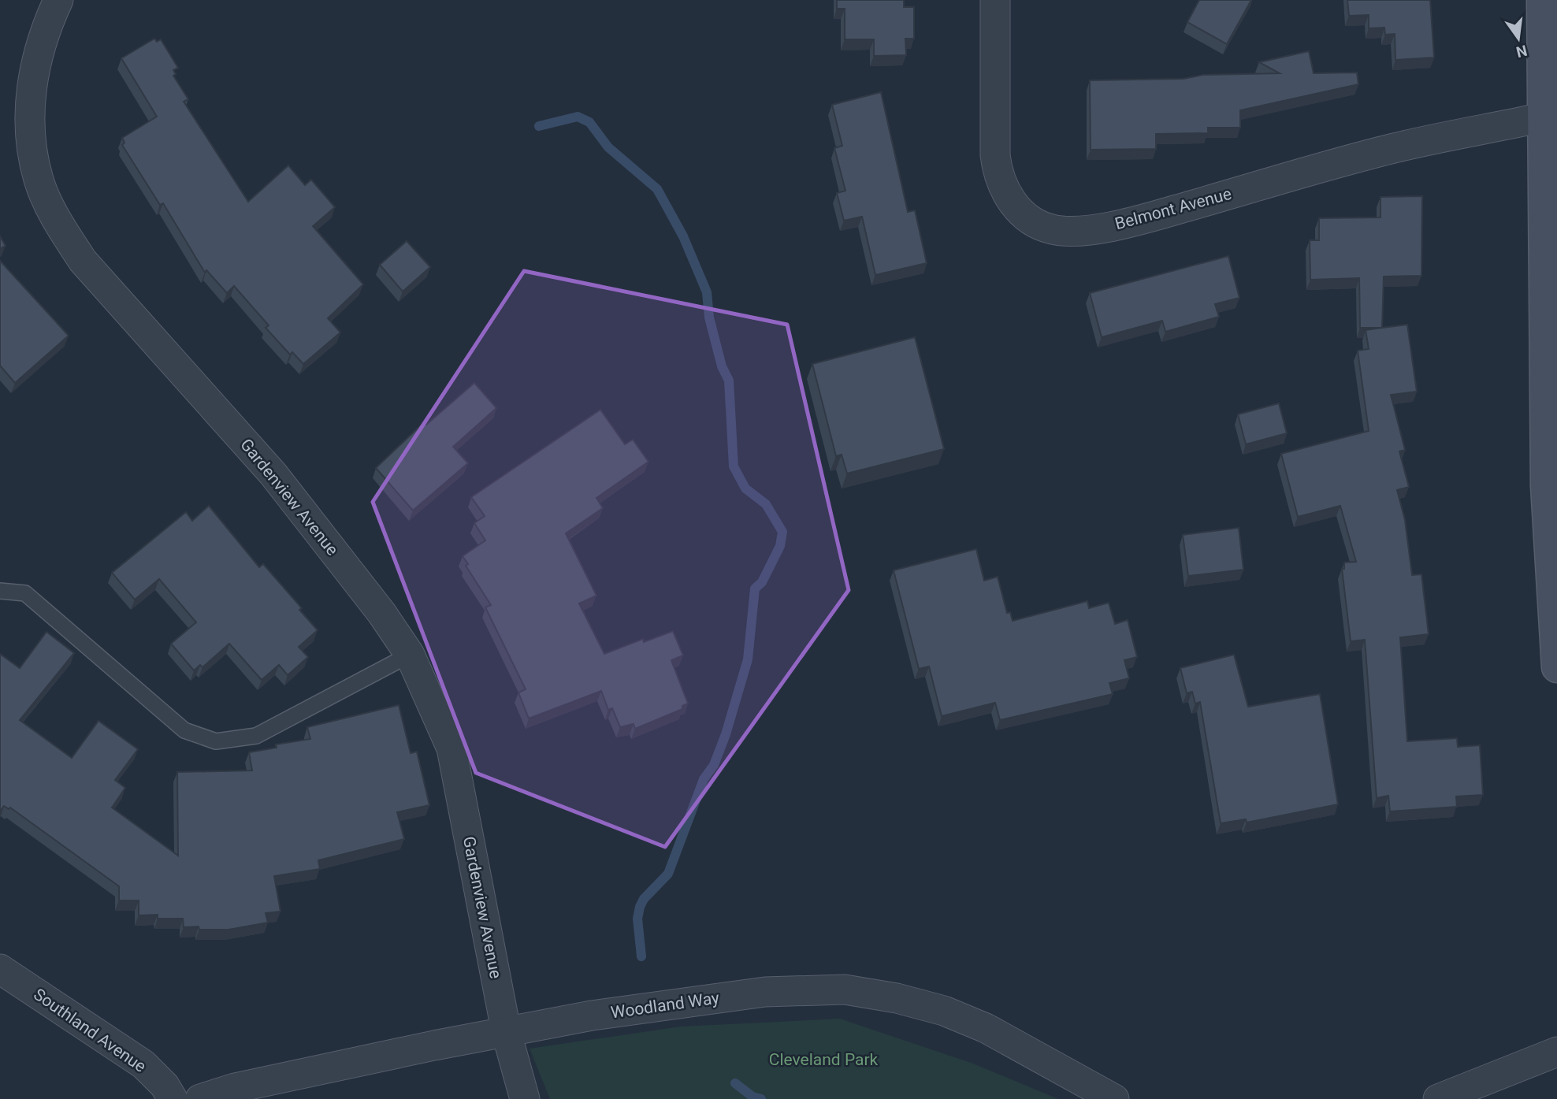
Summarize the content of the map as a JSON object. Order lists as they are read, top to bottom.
{
  "streets": {
    "street": [
      "Belmont Avenue",
      "Gardenview Avenue",
      "Woodland Way",
      "Southland Avenue"
    ]
  },
  "crossings": [
    ["Gardenview Avenue", "Woodland Way"]
  ],
  "parks": ["Cleveland Park"],
  "north": "bottom"
}
